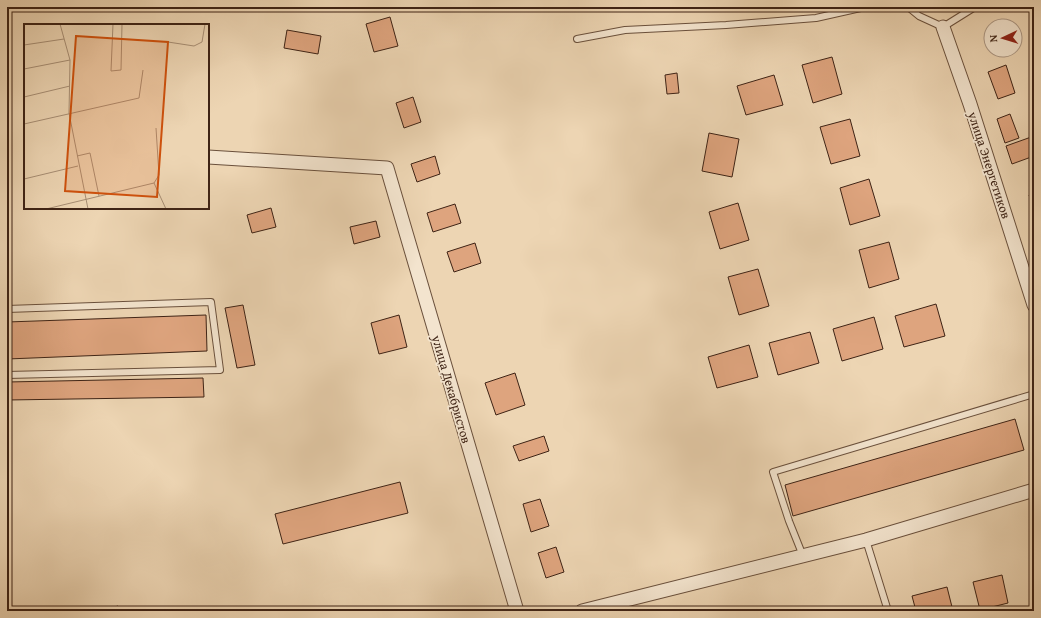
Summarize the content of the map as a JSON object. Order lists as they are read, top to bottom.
{
  "streets": {
    "street": ["улица Энергетиков", "улица Декабристов"]
  },
  "north": "left"
}
